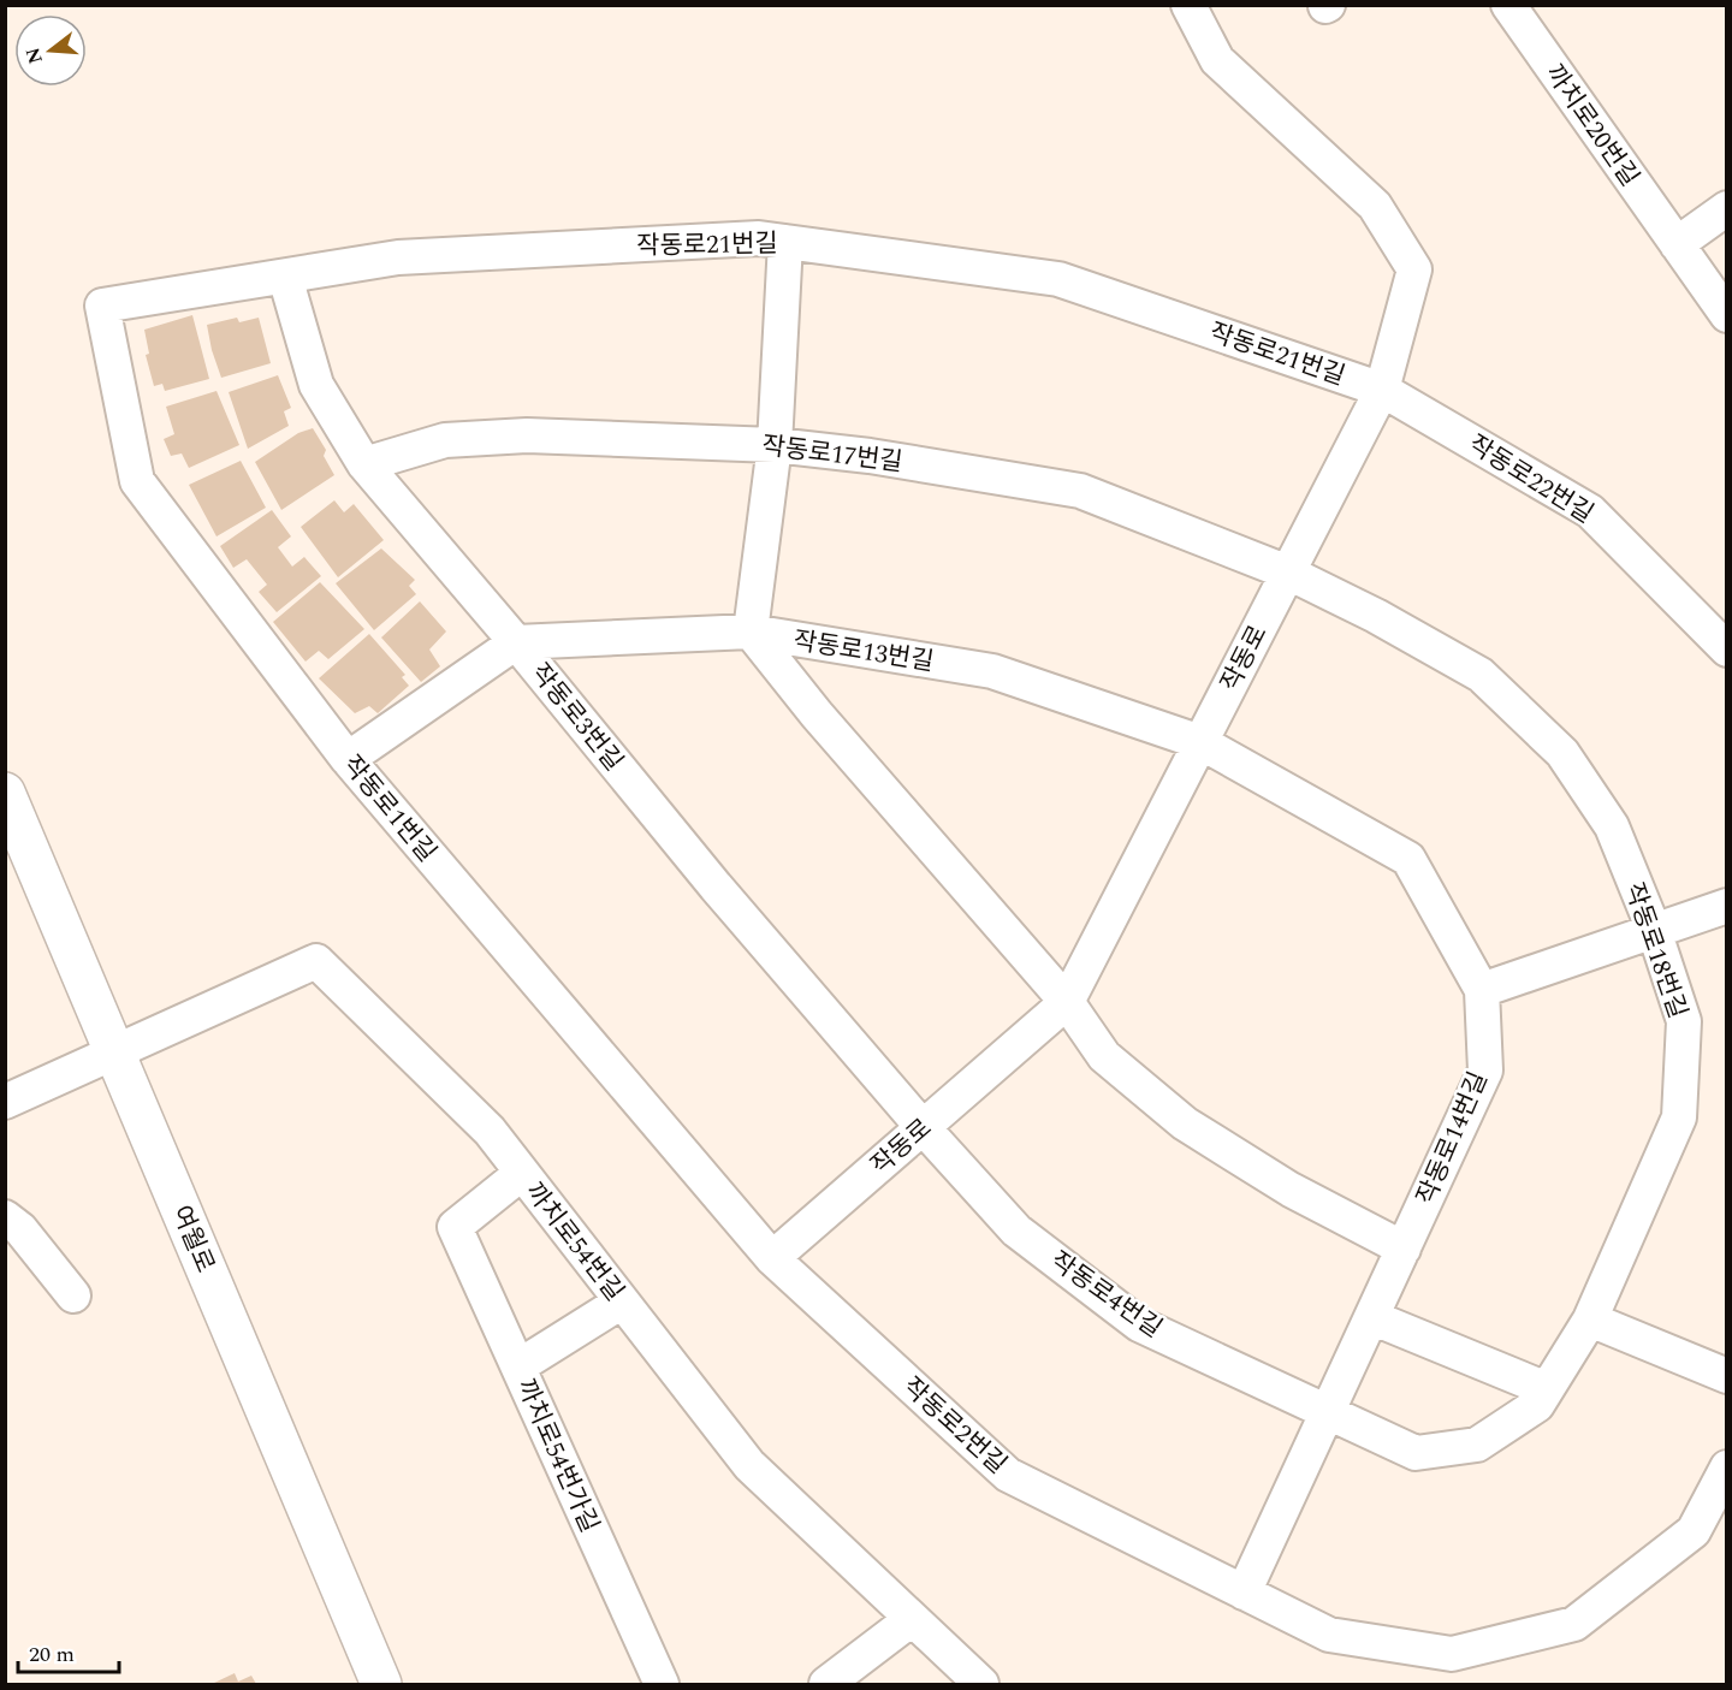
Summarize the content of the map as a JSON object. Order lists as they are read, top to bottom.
{
  "streets": {
    "street": [
      "까치로20번길",
      "작동로21번길",
      "작동로17번길",
      "작동로22번길",
      "작동로13번길",
      "작동로",
      "작동로3번길",
      "작동로1번길",
      "작동로18번길",
      "작동로14번길",
      "여월로",
      "까치로54번길",
      "작동로4번길",
      "작동로2번길",
      "까치로54번가길"
    ]
  },
  "crossings": [
    ["작동로21번길", "작동로22번길"],
    ["작동로21번길", "작동로"],
    ["작동로21번길", "작동로3번길"],
    ["작동로21번길", "작동로1번길"],
    ["작동로17번길", "작동로"],
    ["작동로17번길", "작동로3번길"],
    ["작동로17번길", "작동로18번길"],
    ["작동로22번길", "작동로"],
    ["작동로13번길", "작동로"],
    ["작동로13번길", "작동로3번길"],
    ["작동로13번길", "작동로14번길"],
    ["작동로", "작동로3번길"],
    ["작동로", "작동로1번길"],
    ["작동로", "작동로18번길"],
    ["작동로", "작동로14번길"],
    ["작동로", "작동로4번길"],
    ["작동로", "작동로2번길"],
    ["작동로3번길", "작동로4번길"],
    ["작동로1번길", "작동로2번길"],
    ["작동로18번길", "작동로14번길"],
    ["작동로18번길", "작동로4번길"],
    ["작동로14번길", "작동로4번길"],
    ["작동로14번길", "작동로2번길"],
    ["여월로", "까치로54번길"],
    ["까치로54번길", "까치로54번가길"]
  ],
  "scale_bar": "20 m",
  "north": "left"
}
